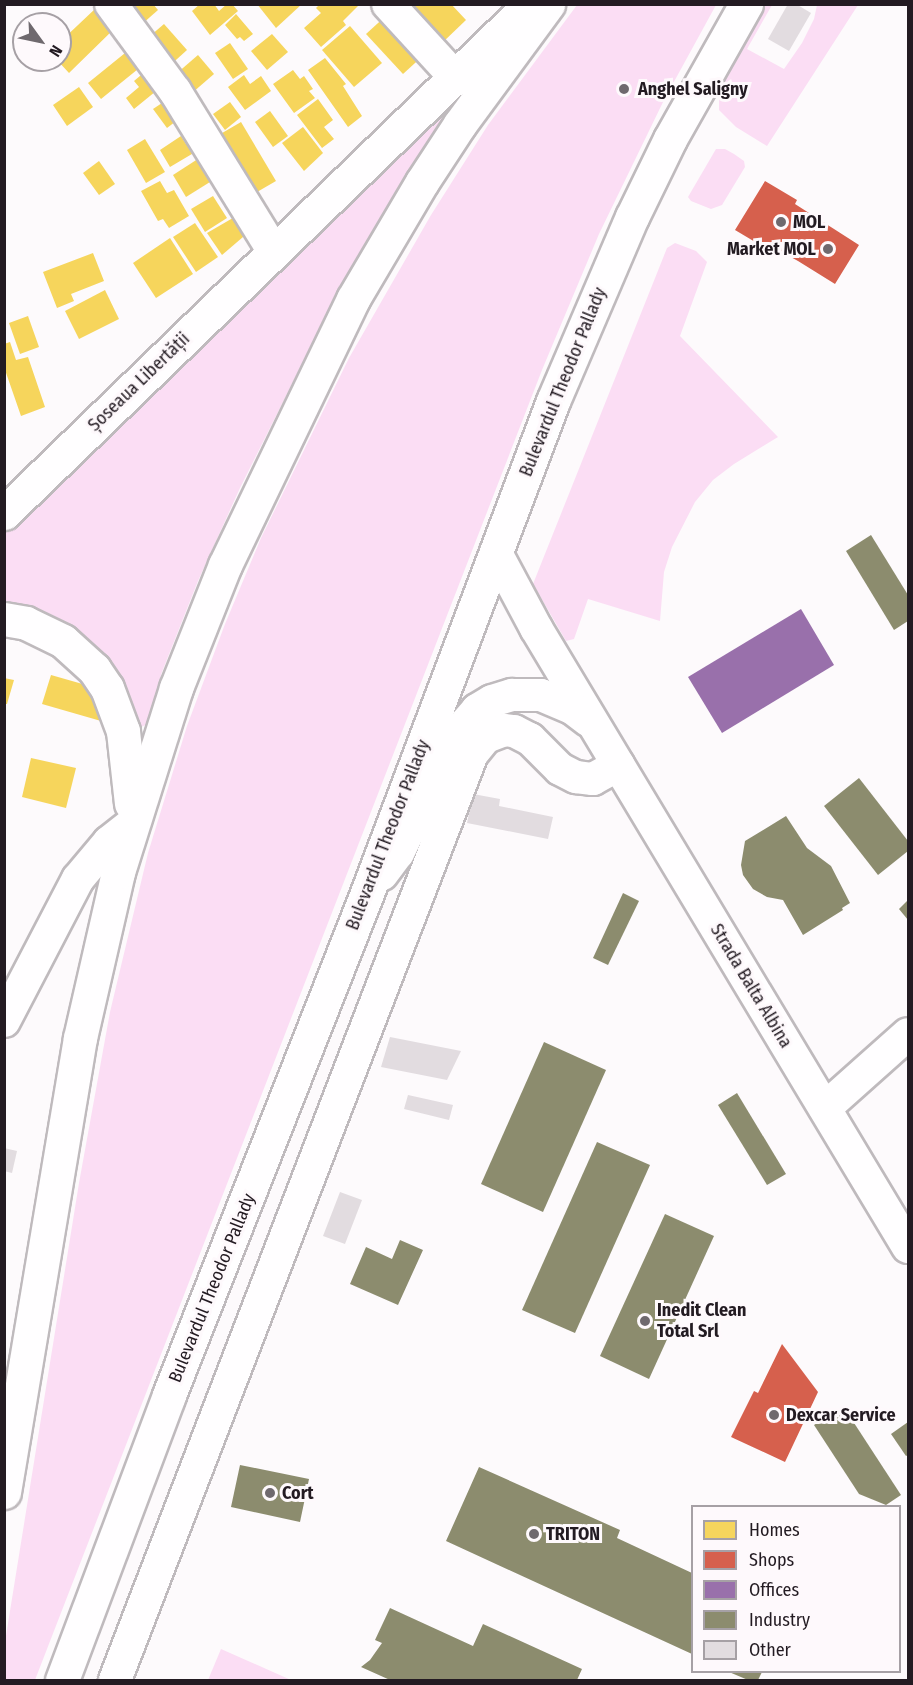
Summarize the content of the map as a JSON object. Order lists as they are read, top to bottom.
{
  "streets": {
    "main road": ["Șoseaua Libertății", "Bulevardul Theodor Pallady"],
    "street": ["Strada Balta Albina"]
  },
  "crossings": [
    ["Bulevardul Theodor Pallady", "Strada Balta Albina"]
  ],
  "places": [
    "Anghel Saligny",
    "MOL",
    "Market MOL",
    "Inedit Clean Total Srl",
    "Dexcar Service",
    "Cort",
    "TRITON"
  ],
  "legend": [
    "Homes",
    "Shops",
    "Offices",
    "Industry",
    "Other"
  ],
  "north": "bottom right"
}
